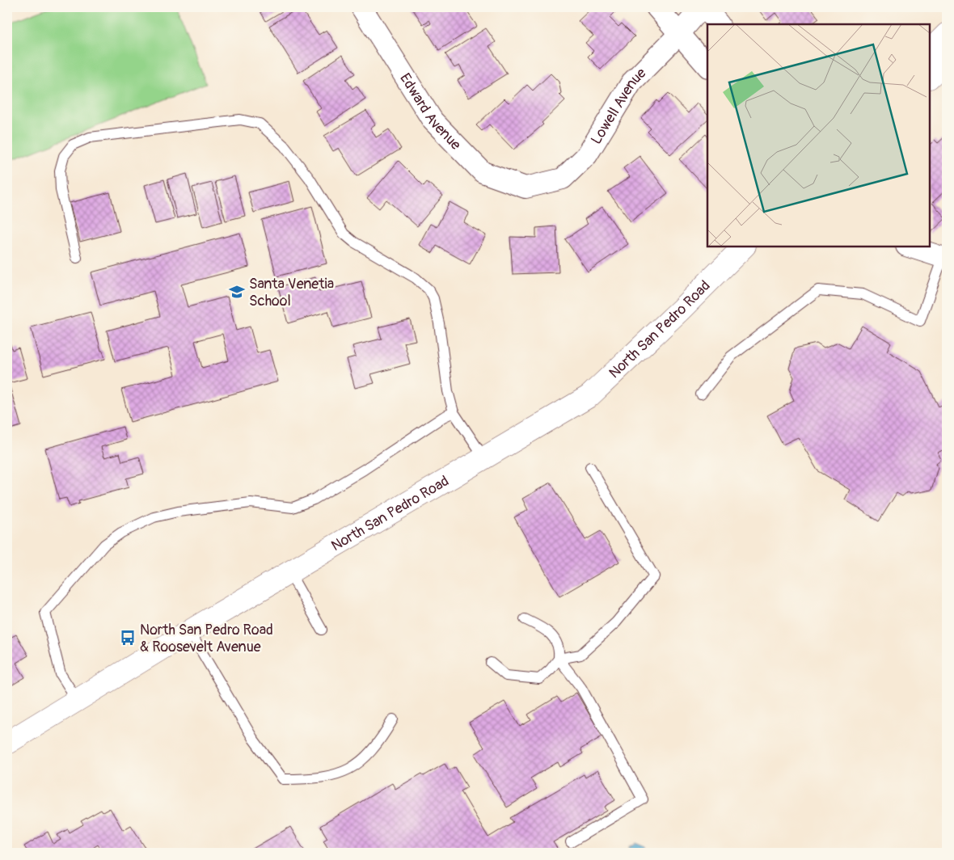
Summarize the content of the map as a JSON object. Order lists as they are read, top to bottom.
{
  "streets": {
    "main road": ["North San Pedro Road"],
    "street": ["Lowell Avenue", "Edward Avenue"]
  },
  "crossings": [
    ["Lowell Avenue", "Edward Avenue"]
  ],
  "places": {
    "school or university": ["Santa Venetia School"],
    "bus stop": ["North San Pedro Road & Roosevelt Avenue"]
  }
}
